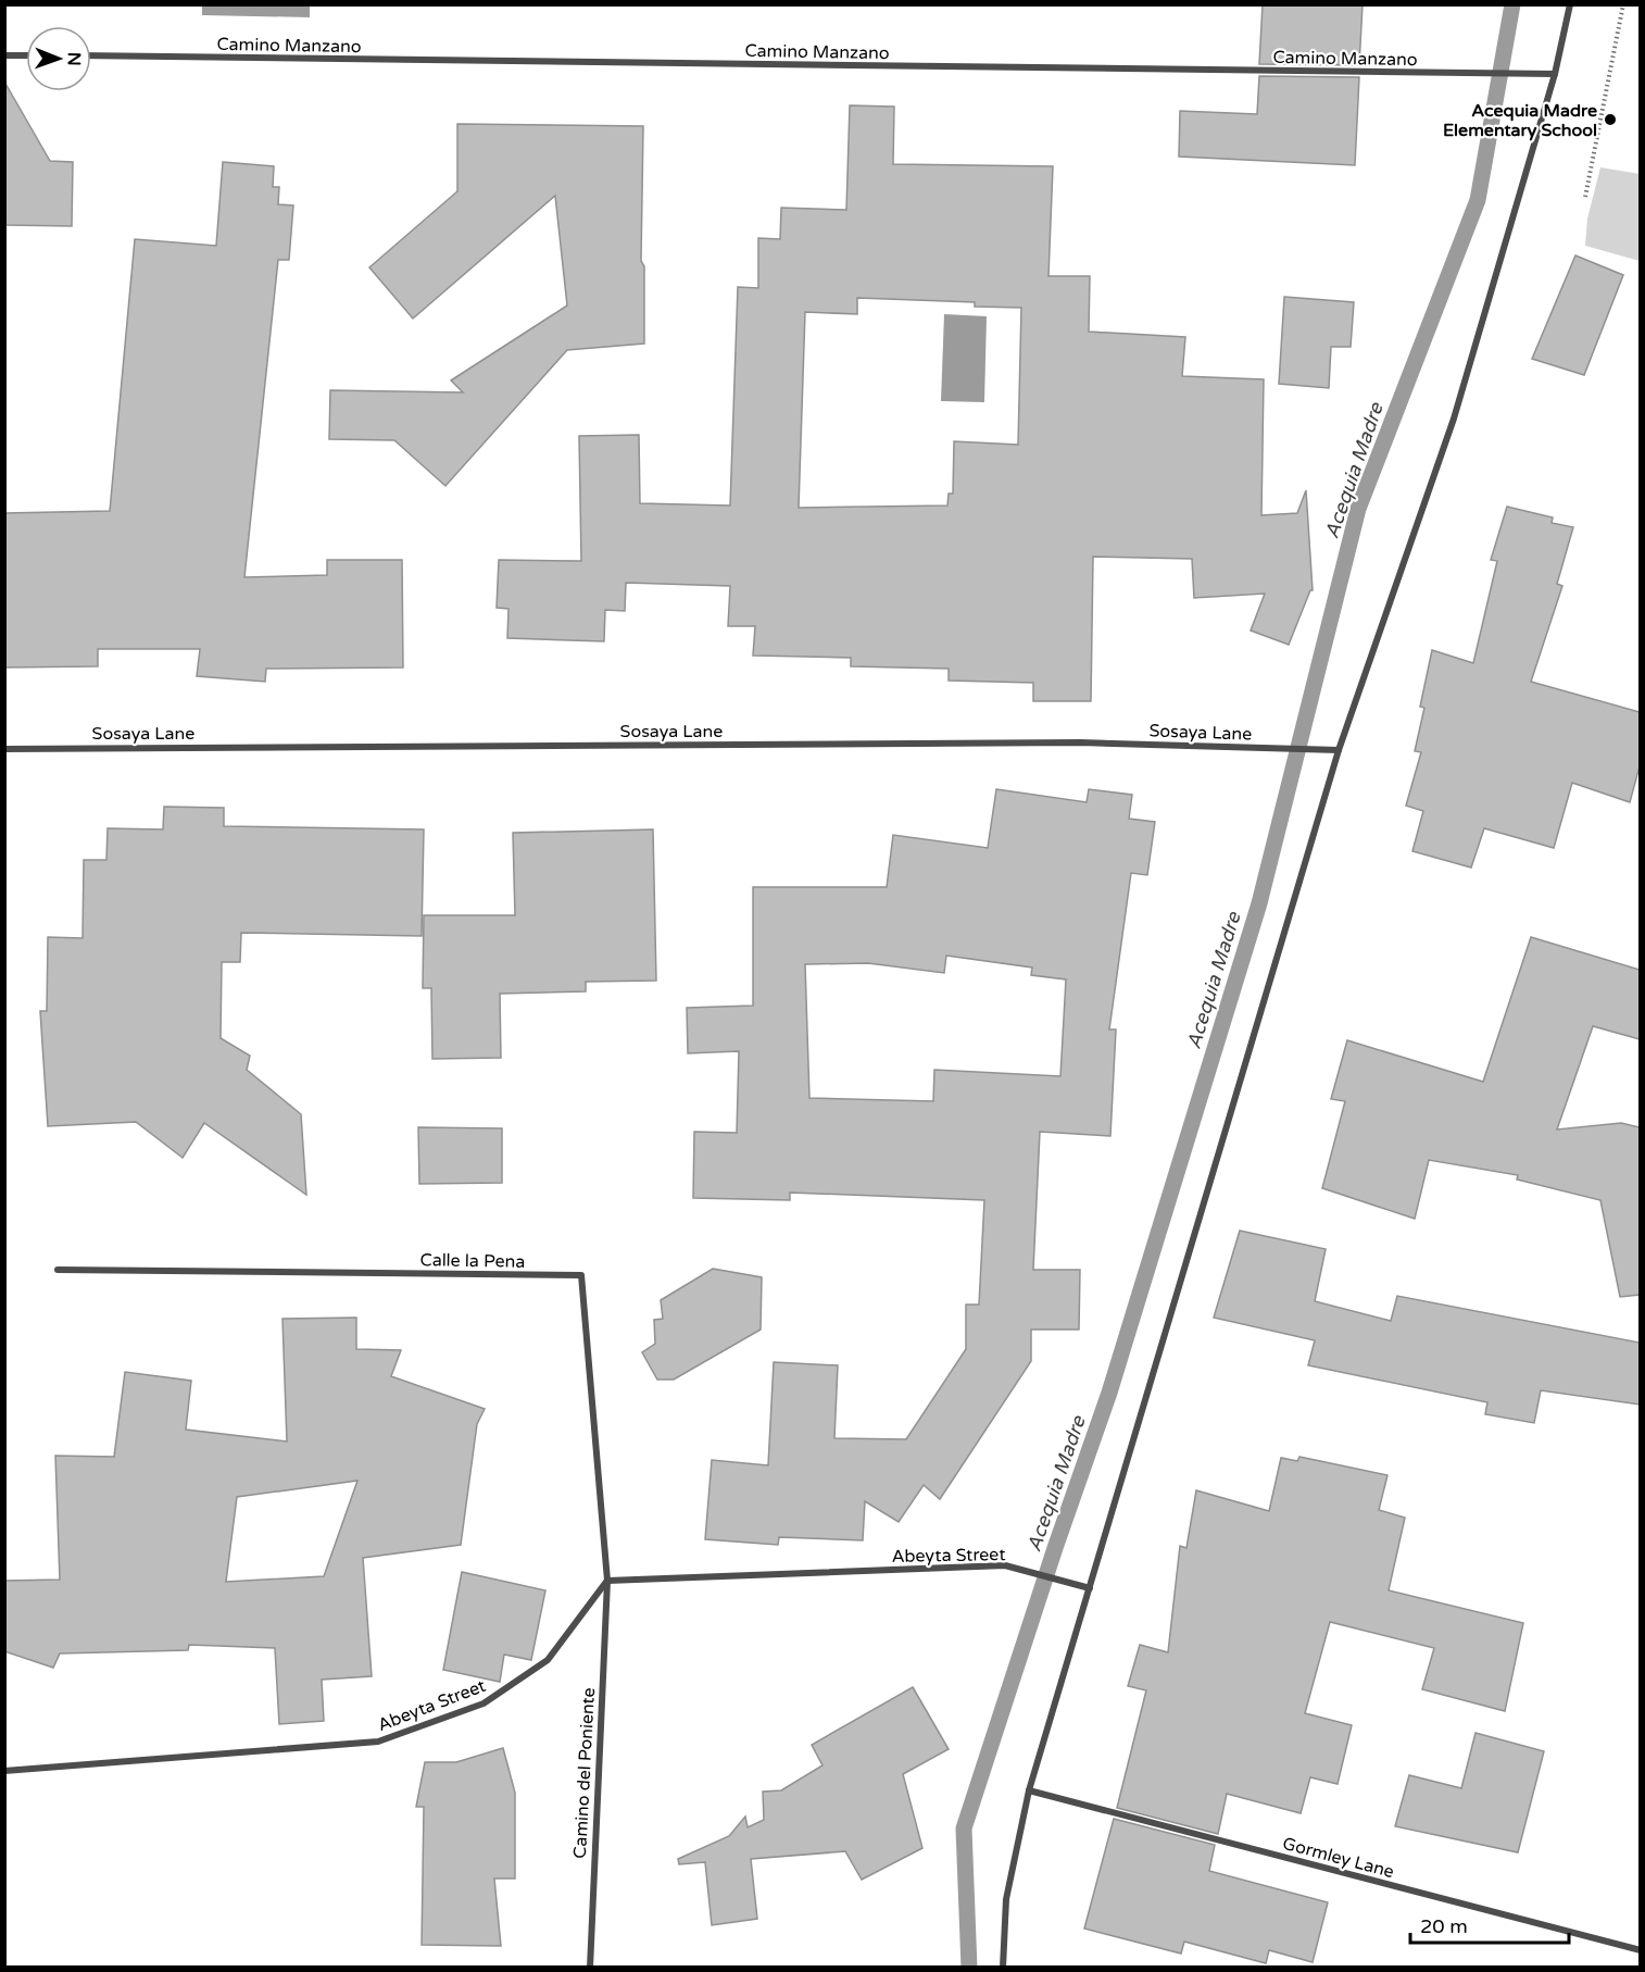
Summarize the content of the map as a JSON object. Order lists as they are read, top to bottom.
{
  "streets": {
    "street": [
      "Camino Manzano",
      "Sosaya Lane",
      "Calle la Pena",
      "Abeyta Street",
      "Camino del Poniente",
      "Gormley Lane"
    ]
  },
  "crossings": [
    ["Calle la Pena", "Abeyta Street"],
    ["Calle la Pena", "Camino del Poniente"],
    ["Abeyta Street", "Camino del Poniente"]
  ],
  "water": ["Acequia Madre"],
  "places": ["Acequia Madre Elementary School"],
  "scale_bar": "20 m",
  "north": "right"
}
